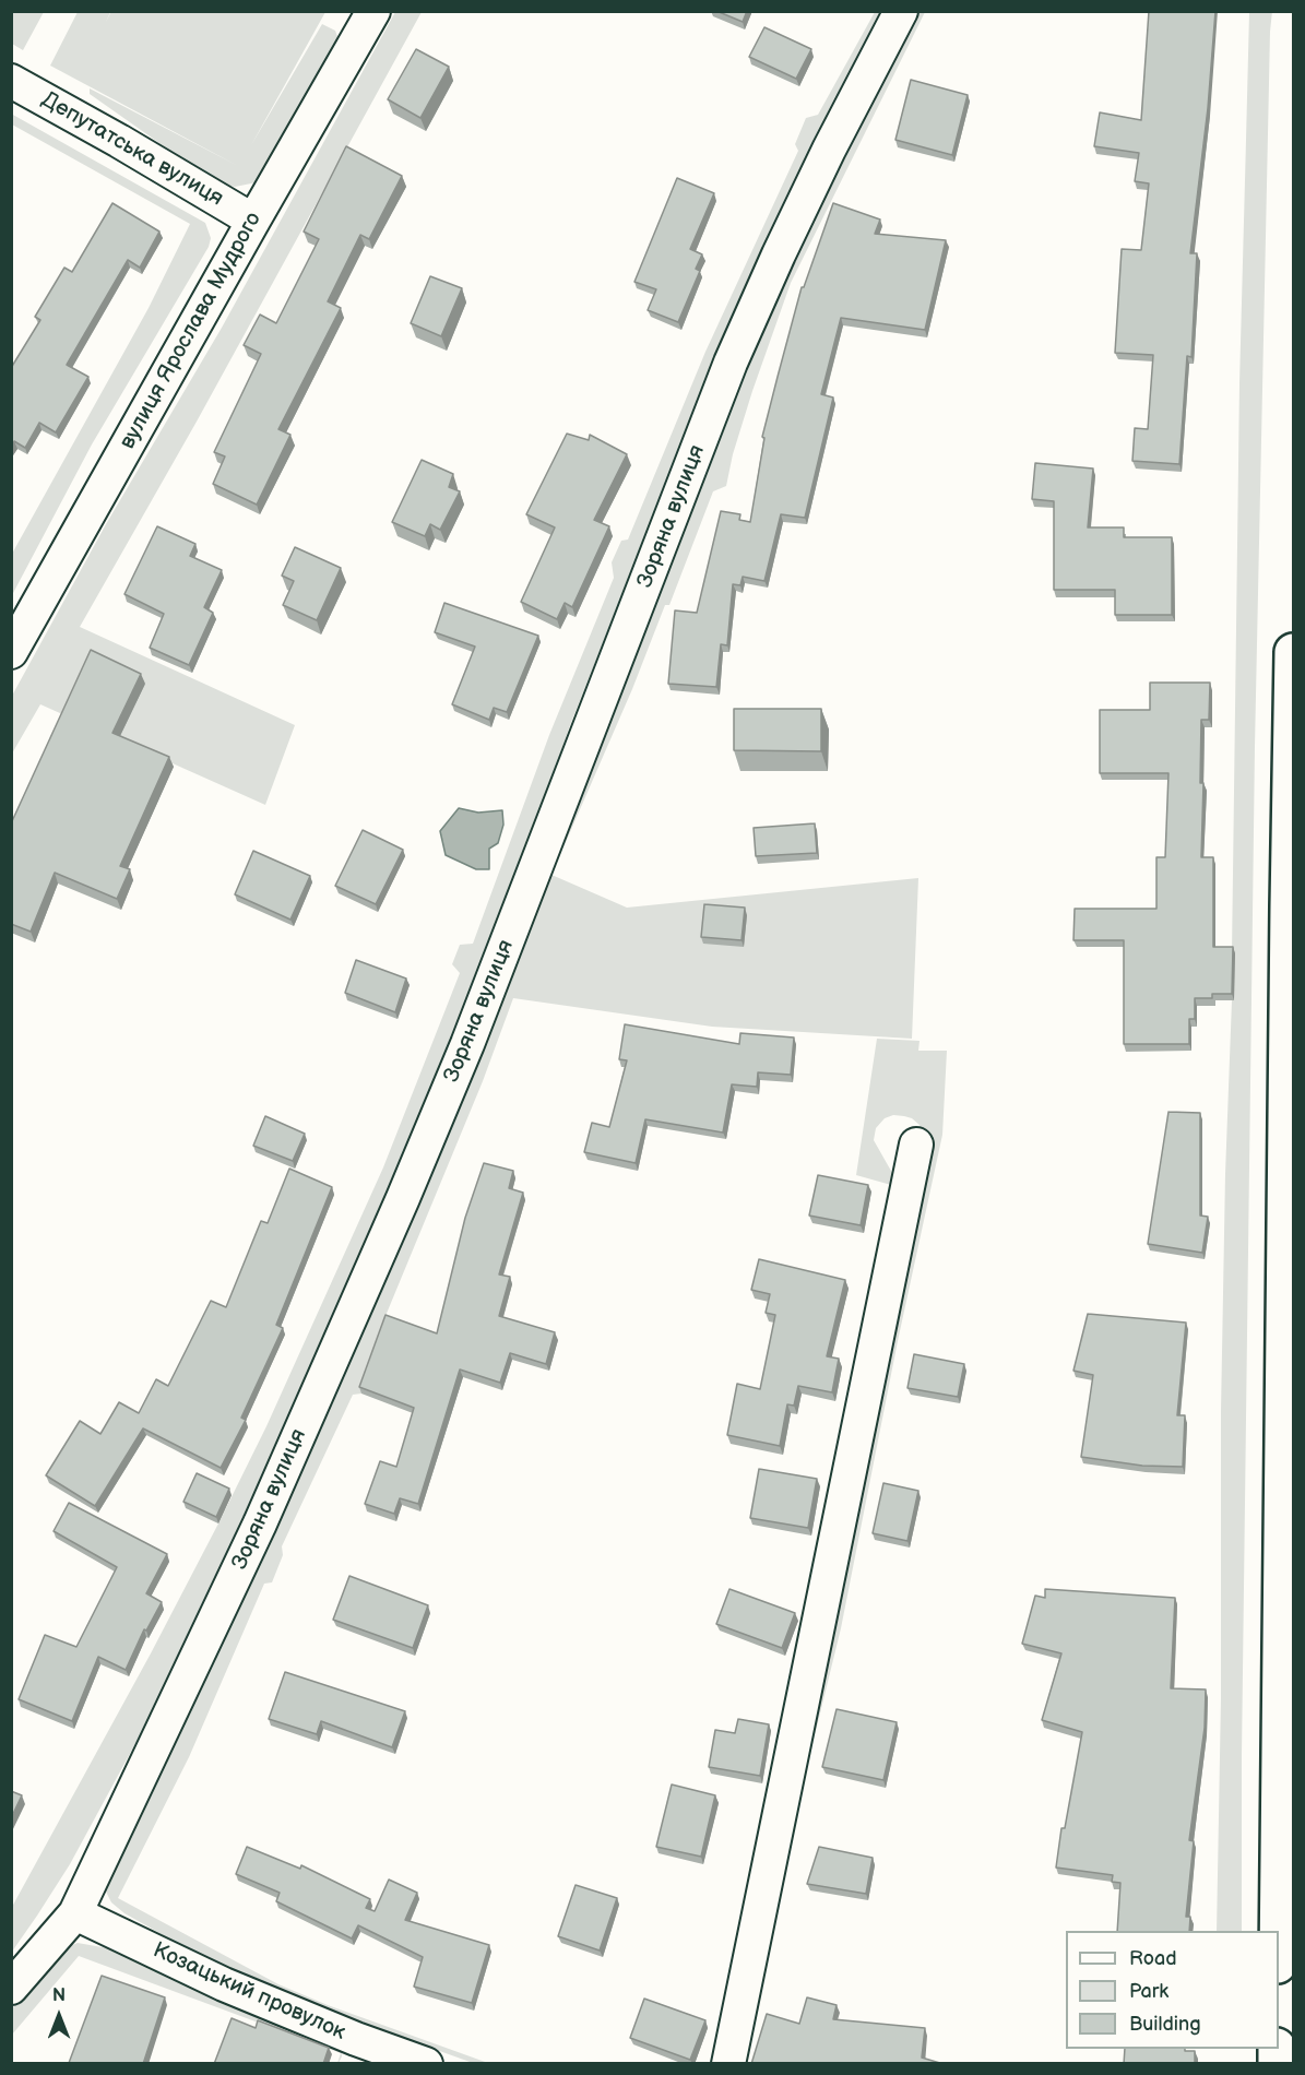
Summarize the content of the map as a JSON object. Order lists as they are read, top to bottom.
{
  "streets": {
    "street": [
      "Депутатська вулиця",
      "вулиця Ярослава Мудрого",
      "Зоряна вулиця",
      "Козацький провулок"
    ]
  },
  "crossings": [
    ["Депутатська вулиця", "вулиця Ярослава Мудрого"],
    ["Зоряна вулиця", "Козацький провулок"]
  ],
  "legend": ["Road", "Park", "Building"],
  "north": "top"
}
